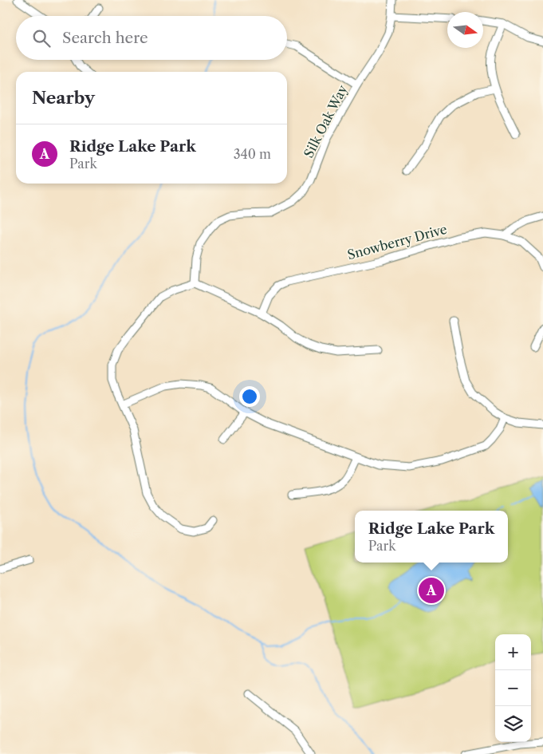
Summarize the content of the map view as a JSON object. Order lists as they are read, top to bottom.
{
  "streets": {
    "street": ["Silk Oak Way", "Snowberry Drive"]
  },
  "north": "right",
  "page": {
    "search": "Search here",
    "heading": "Nearby",
    "list": [
      {
        "mark": "A",
        "name": "Ridge Lake Park",
        "note": "Park",
        "value": "340 m"
      }
    ],
    "popup": ["Ridge Lake Park", "Park"],
    "pins": "A",
    "map_buttons": ["+", "−"]
  }
}
